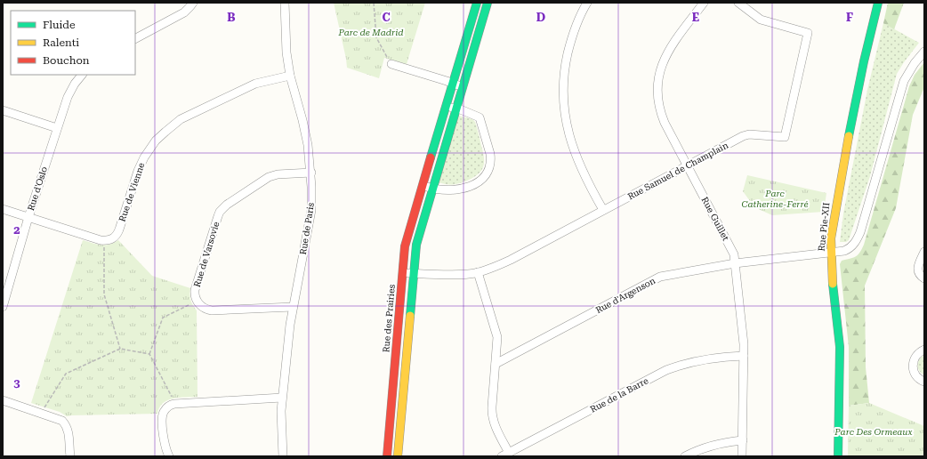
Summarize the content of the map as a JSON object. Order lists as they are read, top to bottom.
{
  "streets": {
    "street": [
      "Rue Samuel de Champlain",
      "Rue d'Oslo",
      "Rue de Vienne",
      "Rue Guillet",
      "Rue Pie-XII",
      "Rue de Paris",
      "Rue de Varsovie",
      "Rue d'Argenson",
      "Rue des Prairies",
      "Rue de la Barre"
    ]
  },
  "crossings": [
    ["Rue Samuel de Champlain", "Rue Guillet"],
    ["Rue Samuel de Champlain", "Rue des Prairies"],
    ["Rue de Vienne", "Rue de Paris"],
    ["Rue Guillet", "Rue d'Argenson"],
    ["Rue Guillet", "Rue de la Barre"],
    ["Rue Pie-XII", "Rue d'Argenson"],
    ["Rue de Paris", "Rue de Varsovie"]
  ],
  "parks": ["Parc de Madrid", "Parc Catherine-Ferré", "Parc Des Ormeaux"],
  "legend": ["Fluide", "Ralenti", "Bouchon"],
  "grid": {
    "columns": [
      "B",
      "C",
      "D",
      "E",
      "F"
    ],
    "rows": ["2", "3"]
  }
}
